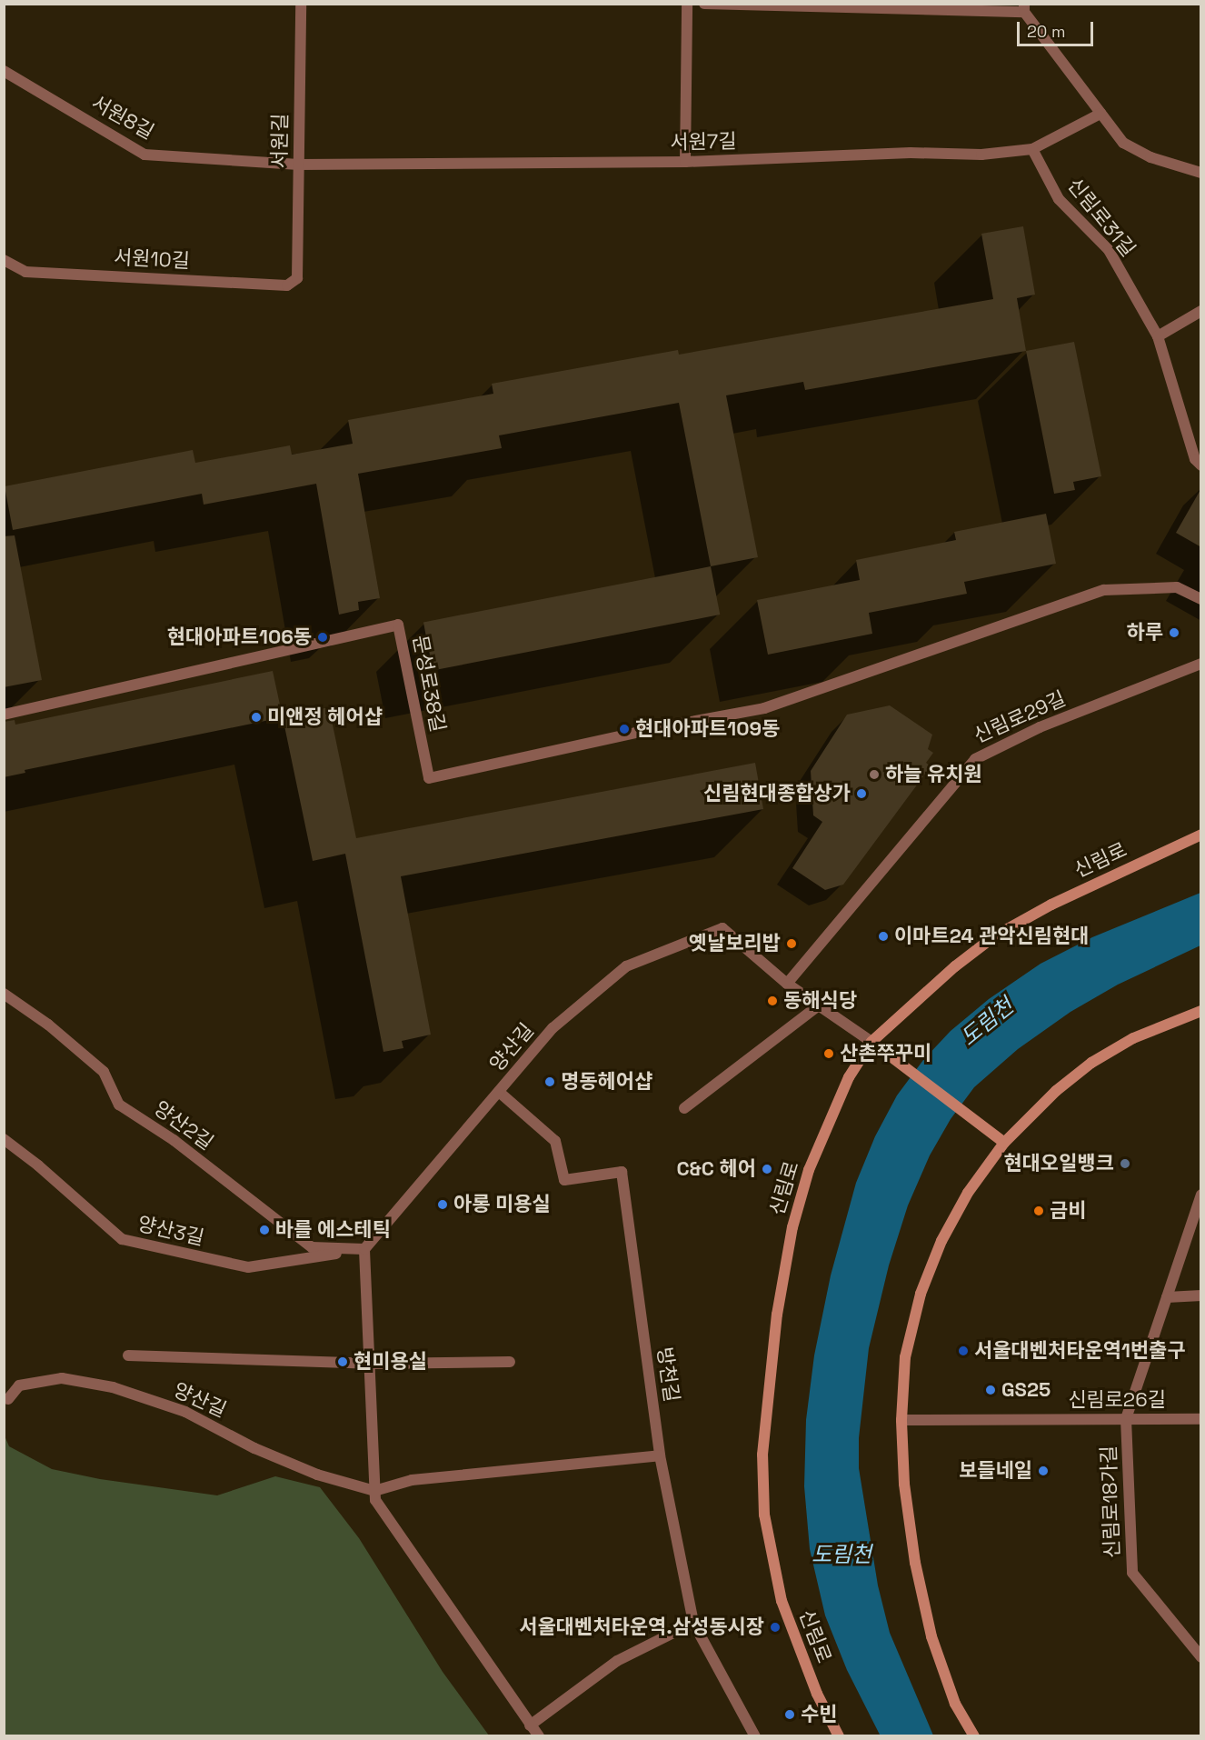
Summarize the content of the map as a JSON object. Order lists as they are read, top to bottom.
{
  "streets": {
    "main road": ["신림로"],
    "street": [
      "서원8길",
      "서원길",
      "서원7길",
      "신림로31길",
      "서원10길",
      "문성로38길",
      "신림로29길",
      "양산길",
      "양산2길",
      "양산3길",
      "방천길",
      "신림로26길",
      "신림로18가길"
    ]
  },
  "crossings": [
    ["서원8길", "서원길"],
    ["서원8길", "서원7길"],
    ["서원길", "서원7길"],
    ["서원길", "서원10길"],
    ["서원7길", "신림로31길"],
    ["신림로29길", "양산길"],
    ["신림로", "양산길"],
    ["양산길", "양산2길"],
    ["양산길", "양산3길"],
    ["양산길", "방천길"],
    ["양산2길", "양산3길"],
    ["신림로26길", "신림로18가길"]
  ],
  "water": ["도림천"],
  "places": [
    "하루",
    "현대아파트106동",
    "미앤정 헤어샵",
    "현대아파트109동",
    "하늘 유치원",
    "신림현대종합상가",
    "이마트24 관악신림현대",
    "옛날보리밥",
    "동해식당",
    "산촌쭈꾸미",
    "명동헤어샵",
    "현대오일뱅크",
    "C&C 헤어",
    "아롱 미용실",
    "금비",
    "바를 에스테틱",
    "서울대벤처타운역1번출구",
    "현미용실",
    "GS25",
    "보들네일",
    "서울대벤처타운역.삼성동시장",
    "수빈"
  ],
  "scale_bar": "20 m"
}
